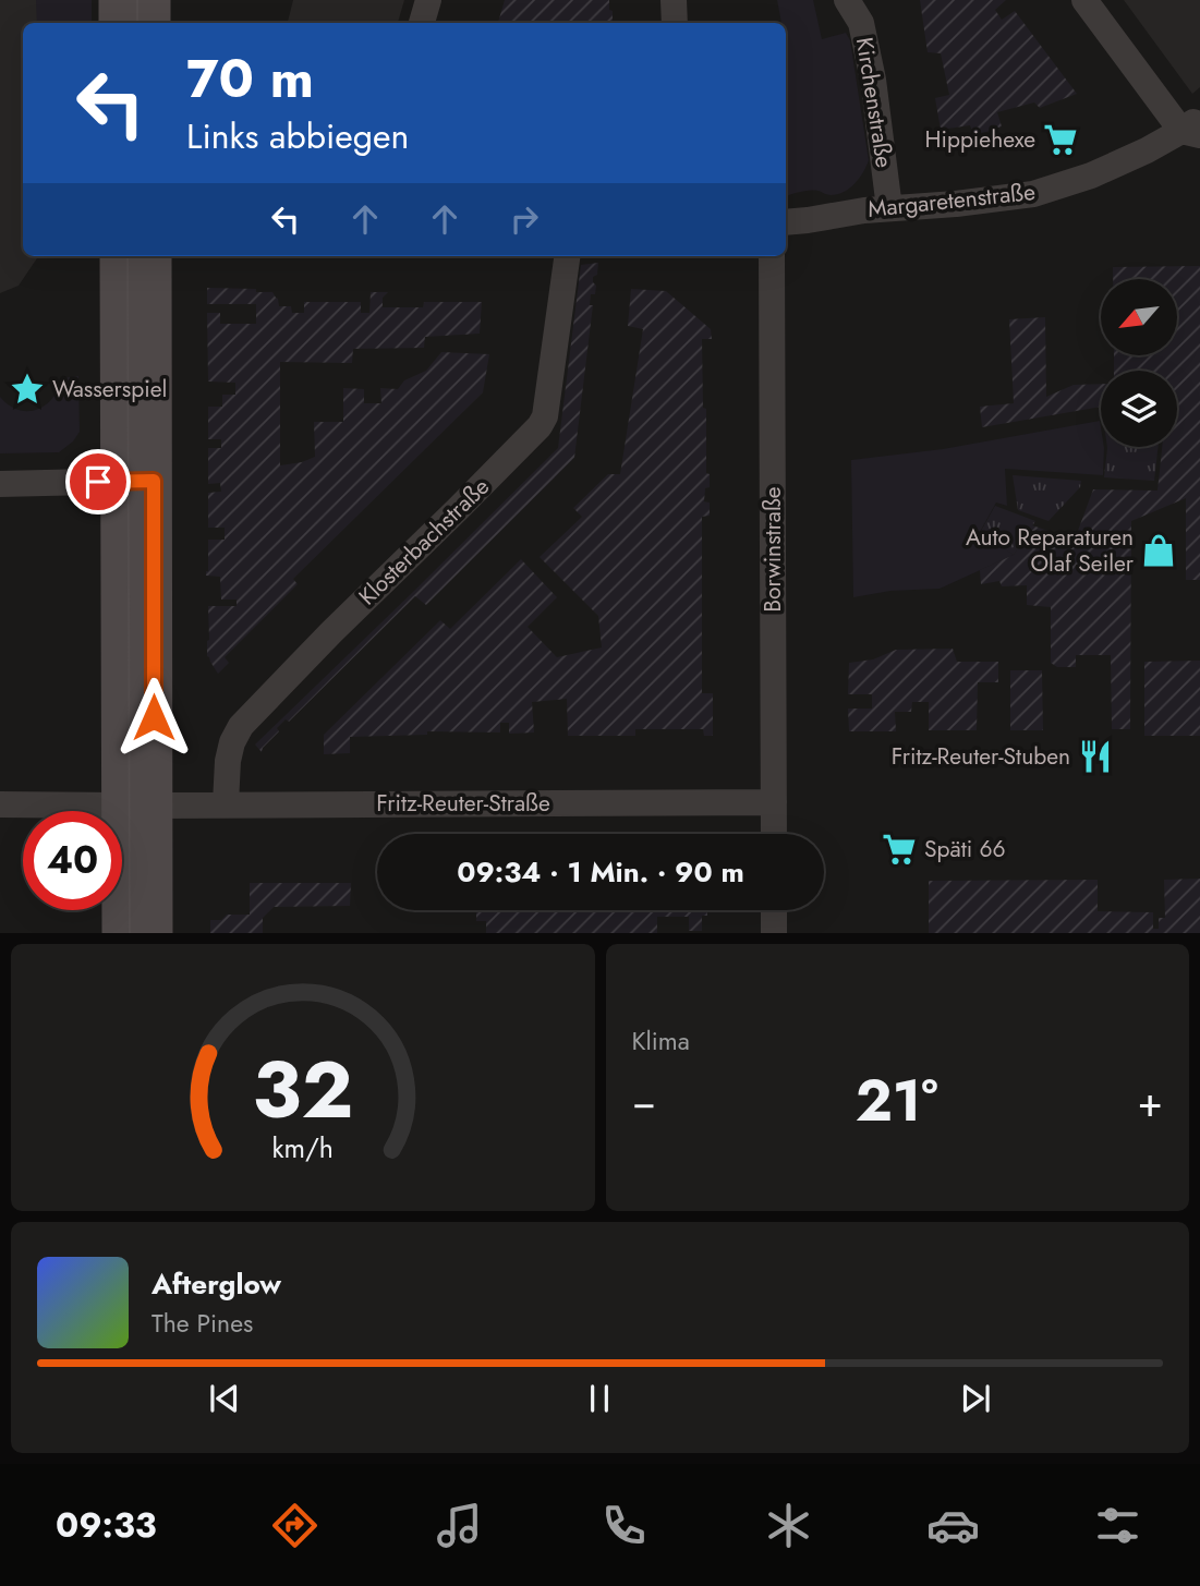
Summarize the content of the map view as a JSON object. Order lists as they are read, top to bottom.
{
  "streets": {
    "street": [
      "Kirchenstraße",
      "Margaretenstraße",
      "Klosterbachstraße",
      "Borwinstraße",
      "Fritz-Reuter-Straße"
    ]
  },
  "crossings": [
    ["Kirchenstraße", "Margaretenstraße"],
    ["Klosterbachstraße", "Fritz-Reuter-Straße"],
    ["Borwinstraße", "Fritz-Reuter-Straße"]
  ],
  "places": {
    "supermarket": ["Hippiehexe", "Späti 66"],
    "place": ["Wasserspiel"],
    "shop": ["Auto Reparaturen Olaf Seiler"],
    "restaurant": ["Fritz-Reuter-Stuben"]
  },
  "north": "bottom left",
  "page": {
    "turn": ["70 m", "Links abbiegen"],
    "limit": "40",
    "trip": "09:34 · 1 Min. · 90 m",
    "tile": "Klima",
    "heat": ["−", "21°", "+"],
    "song": ["Afterglow", "The Pines"],
    "tabs": "09:33",
    "gauge": ["32", "km/h"]
  }
}
